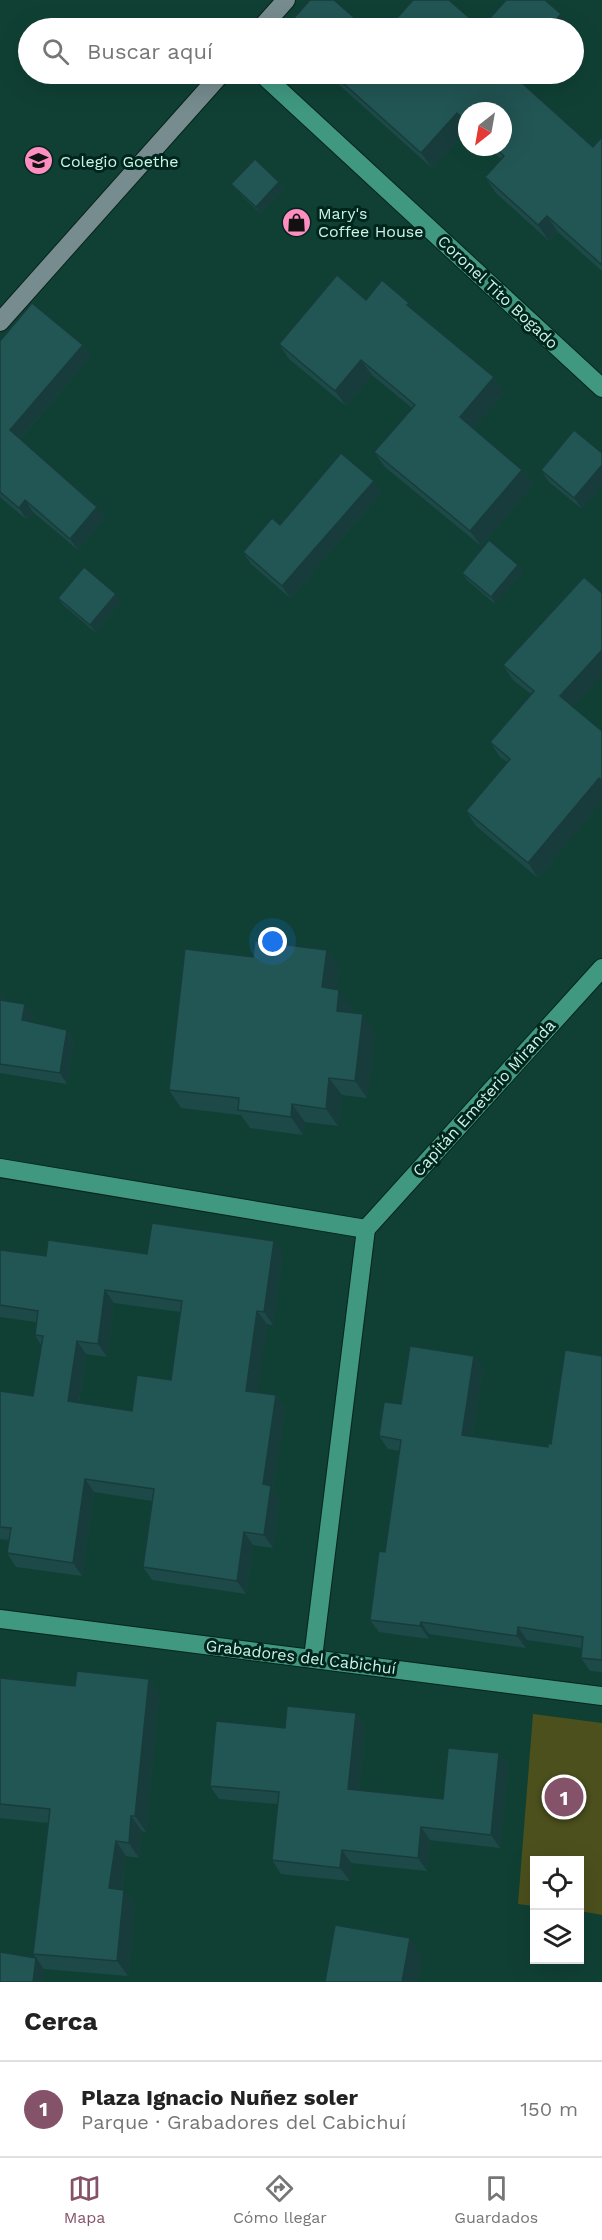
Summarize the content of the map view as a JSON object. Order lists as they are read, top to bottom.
{
  "streets": {
    "street": ["Coronel Tito Bogado", "Capitán Emeterio Miranda", "Grabadores del Cabichuí"]
  },
  "places": {
    "school or university": ["Colegio Goethe"],
    "shop": ["Mary's Coffee House"]
  },
  "north": "bottom left",
  "page": {
    "search": "Buscar aquí",
    "pins": "1",
    "heading": "Cerca",
    "list": [
      {
        "mark": "1",
        "name": "Plaza Ignacio Nuñez soler",
        "note": "Parque · Grabadores del Cabichuí",
        "value": "150 m"
      }
    ],
    "nav": ["Mapa", "Cómo llegar", "Guardados"]
  }
}
